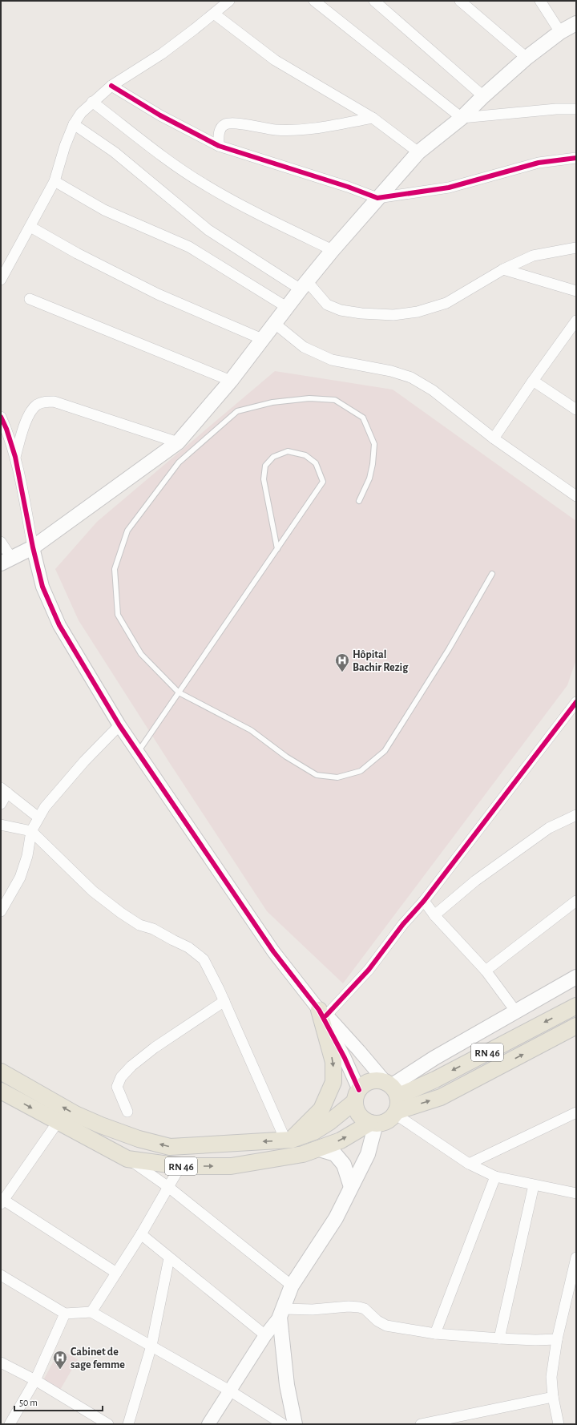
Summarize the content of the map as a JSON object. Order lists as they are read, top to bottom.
{
  "streets": {
    "main road": ["RN 46"]
  },
  "places": {
    "hospital": ["Hôpital Bachir Rezig", "Cabinet de sage femme"]
  },
  "scale_bar": "50 m"
}
